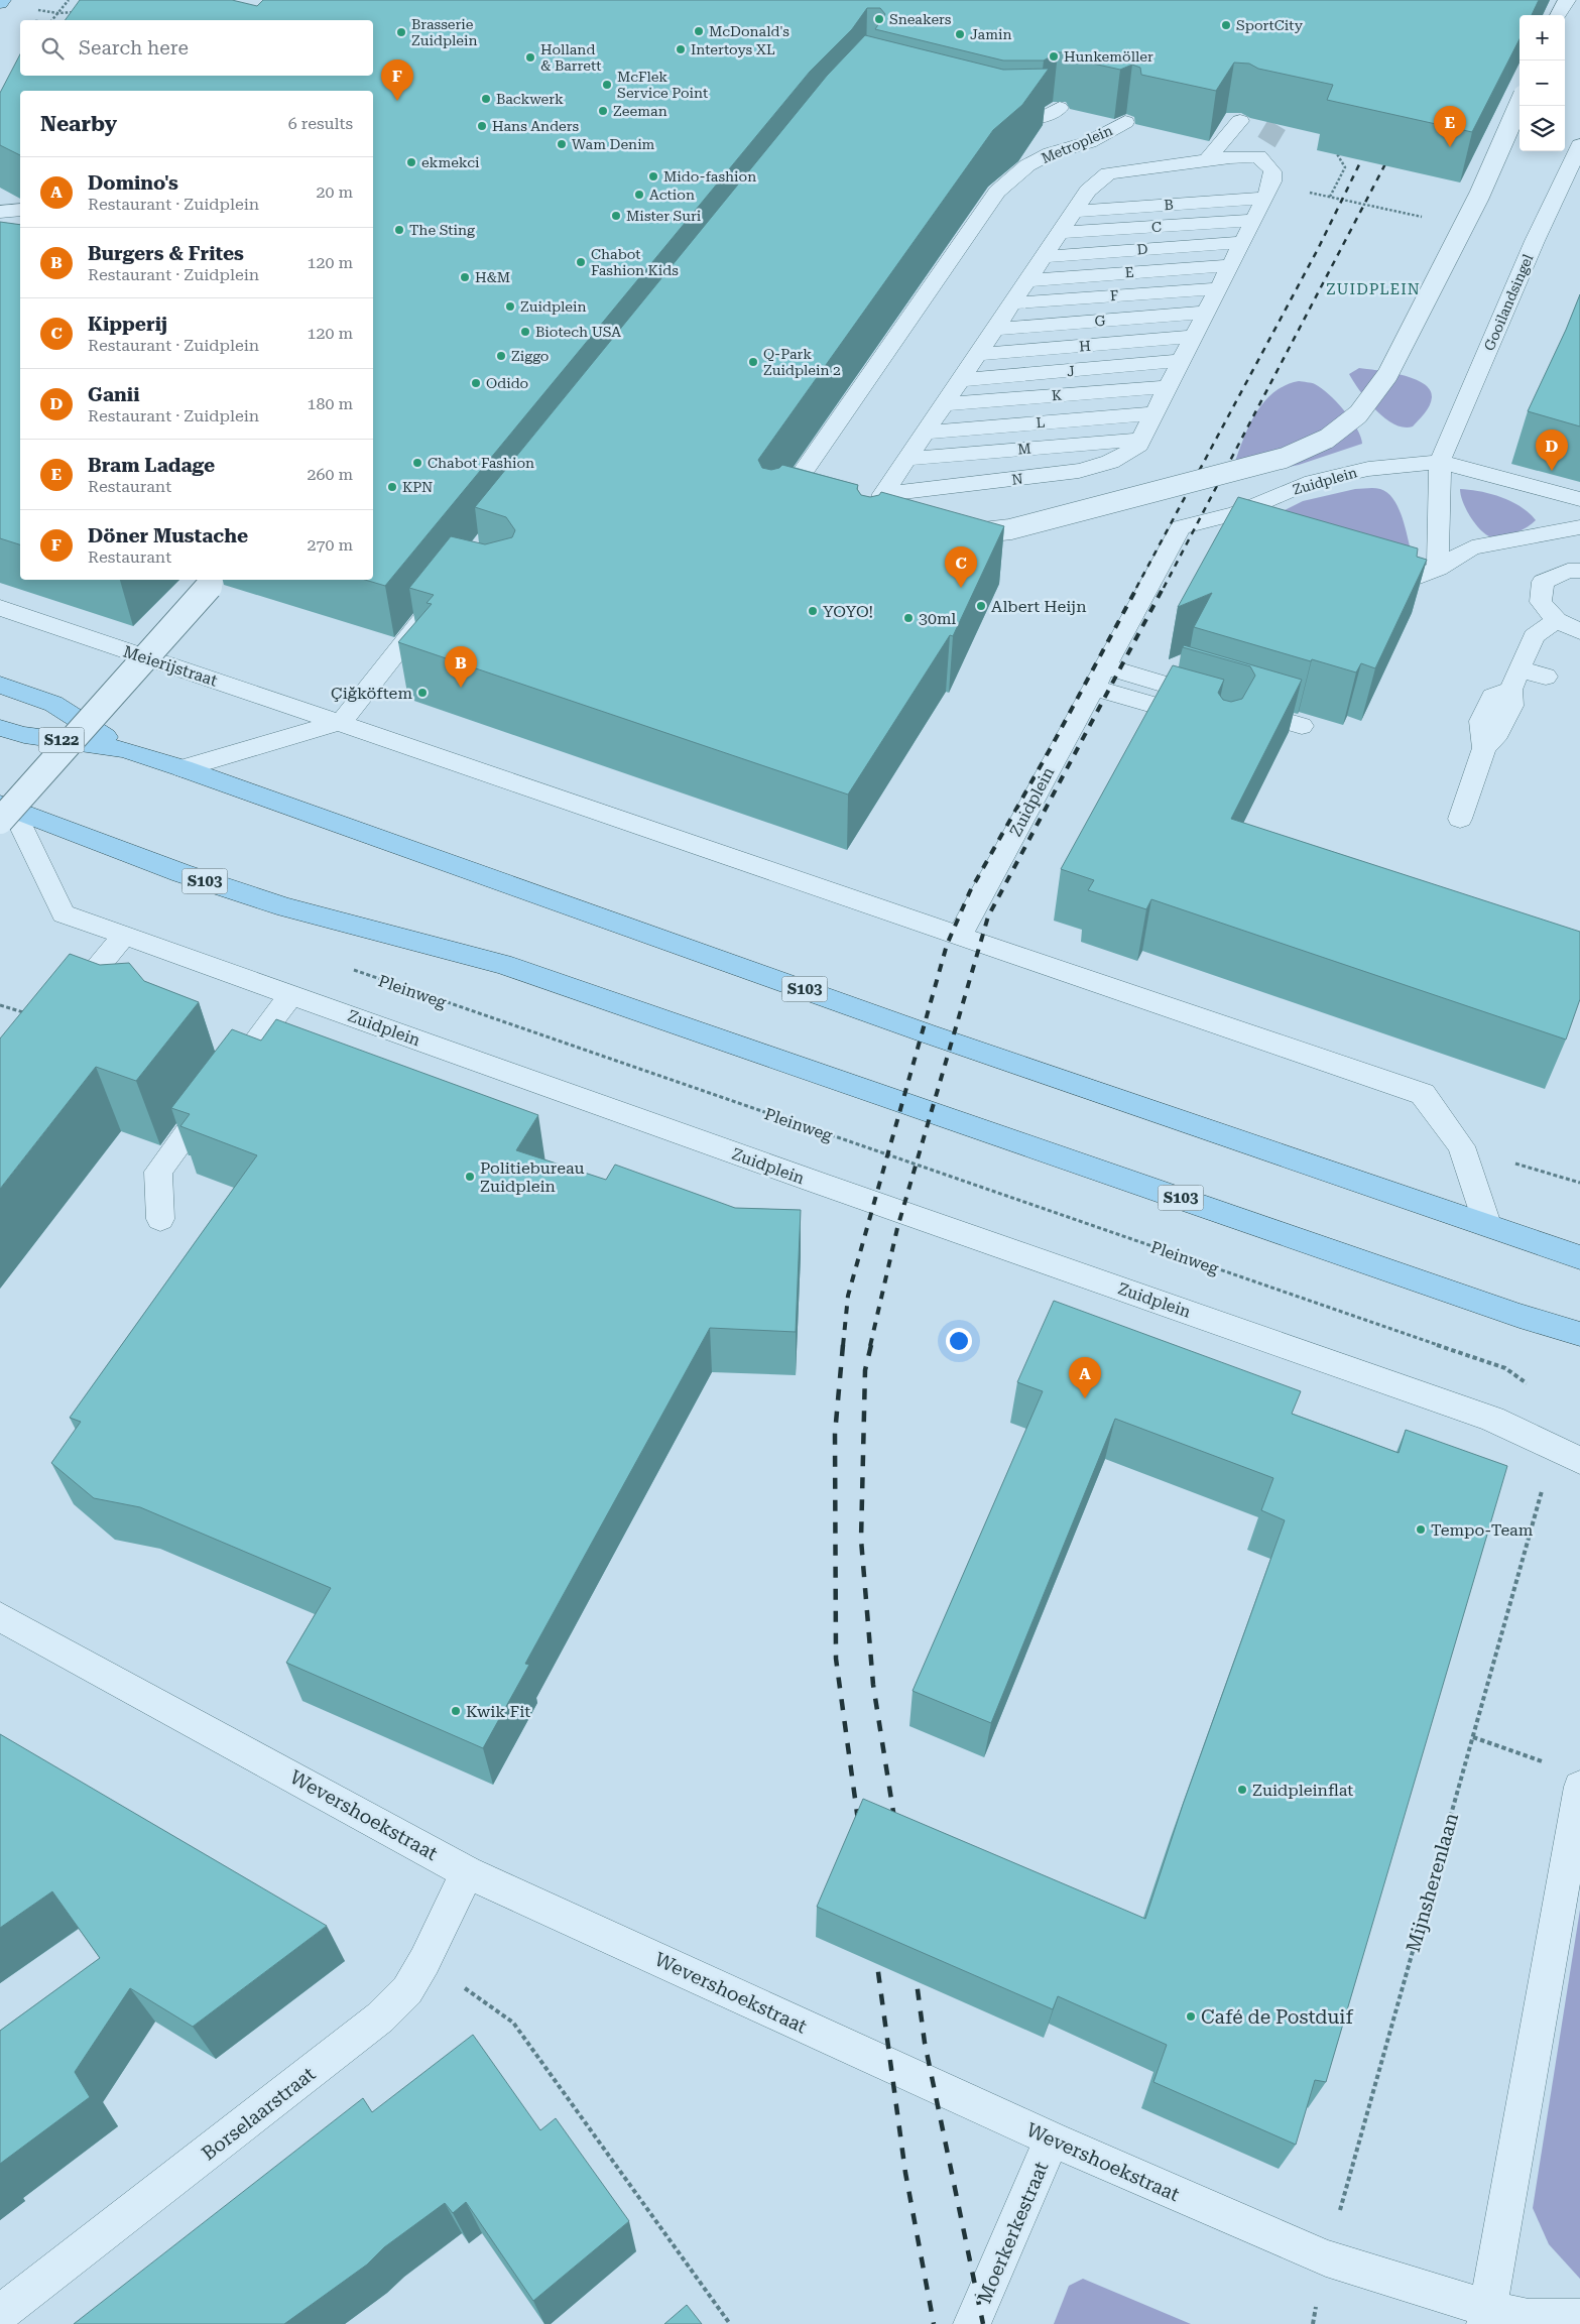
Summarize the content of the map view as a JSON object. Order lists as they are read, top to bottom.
{
  "streets": {
    "main road": ["S122", "S103"],
    "street": [
      "Metroplein",
      "B",
      "C",
      "D",
      "E",
      "F",
      "Gooilandsingel",
      "G",
      "H",
      "J",
      "K",
      "L",
      "M",
      "N",
      "Zuidplein",
      "Meierijstraat",
      "Wevershoekstraat",
      "Borselaarstraat",
      "Moerkerkestraat"
    ],
    "path": ["Pleinweg", "Mijnsherenlaan"]
  },
  "crossings": [
    ["B", "N"],
    ["C", "N"],
    ["D", "N"],
    ["E", "N"],
    ["F", "N"],
    ["Gooilandsingel", "Zuidplein"],
    ["G", "N"],
    ["H", "N"],
    ["J", "N"],
    ["K", "N"],
    ["L", "N"],
    ["M", "N"],
    ["Zuidplein", "S103"],
    ["S122", "S103"],
    ["Wevershoekstraat", "Mijnsherenlaan"],
    ["Wevershoekstraat", "Borselaarstraat"],
    ["Wevershoekstraat", "Moerkerkestraat"]
  ],
  "districts": ["ZUIDPLEIN"],
  "places": [
    "Sneakers",
    "SportCity",
    "McDonald's",
    "Brasserie Zuidplein",
    "Jamin",
    "Intertoys XL",
    "Hunkemöller",
    "Holland & Barrett",
    "McFlek Service Point",
    "Backwerk",
    "Zeeman",
    "Hans Anders",
    "Wam Denim",
    "ekmekci",
    "Mido-fashion",
    "Action",
    "Mister Suri",
    "The Sting",
    "Chabot Fashion Kids",
    "H&M",
    "Zuidplein",
    "Biotech USA",
    "Ziggo",
    "Q-Park Zuidplein 2",
    "Odido",
    "Chabot Fashion",
    "KPN",
    "Albert Heijn",
    "YOYO!",
    "30ml",
    "Çiğköftem",
    "Politiebureau Zuidplein",
    "Tempo-Team",
    "Kwik Fit",
    "Zuidpleinflat",
    "Café de Postduif"
  ],
  "page": {
    "map_buttons": ["+", "−"],
    "search": "Search here",
    "pins": [
      "F",
      "E",
      "D",
      "C",
      "B",
      "A"
    ],
    "heading": ["Nearby", "6 results"],
    "list": [
      {
        "mark": "A",
        "name": "Domino's",
        "note": "Restaurant · Zuidplein",
        "value": "20 m"
      },
      {
        "mark": "B",
        "name": "Burgers & Frites",
        "note": "Restaurant · Zuidplein",
        "value": "120 m"
      },
      {
        "mark": "C",
        "name": "Kipperij",
        "note": "Restaurant · Zuidplein",
        "value": "120 m"
      },
      {
        "mark": "D",
        "name": "Ganii",
        "note": "Restaurant · Zuidplein",
        "value": "180 m"
      },
      {
        "mark": "E",
        "name": "Bram Ladage",
        "note": "Restaurant",
        "value": "260 m"
      },
      {
        "mark": "F",
        "name": "Döner Mustache",
        "note": "Restaurant",
        "value": "270 m"
      }
    ]
  }
}
